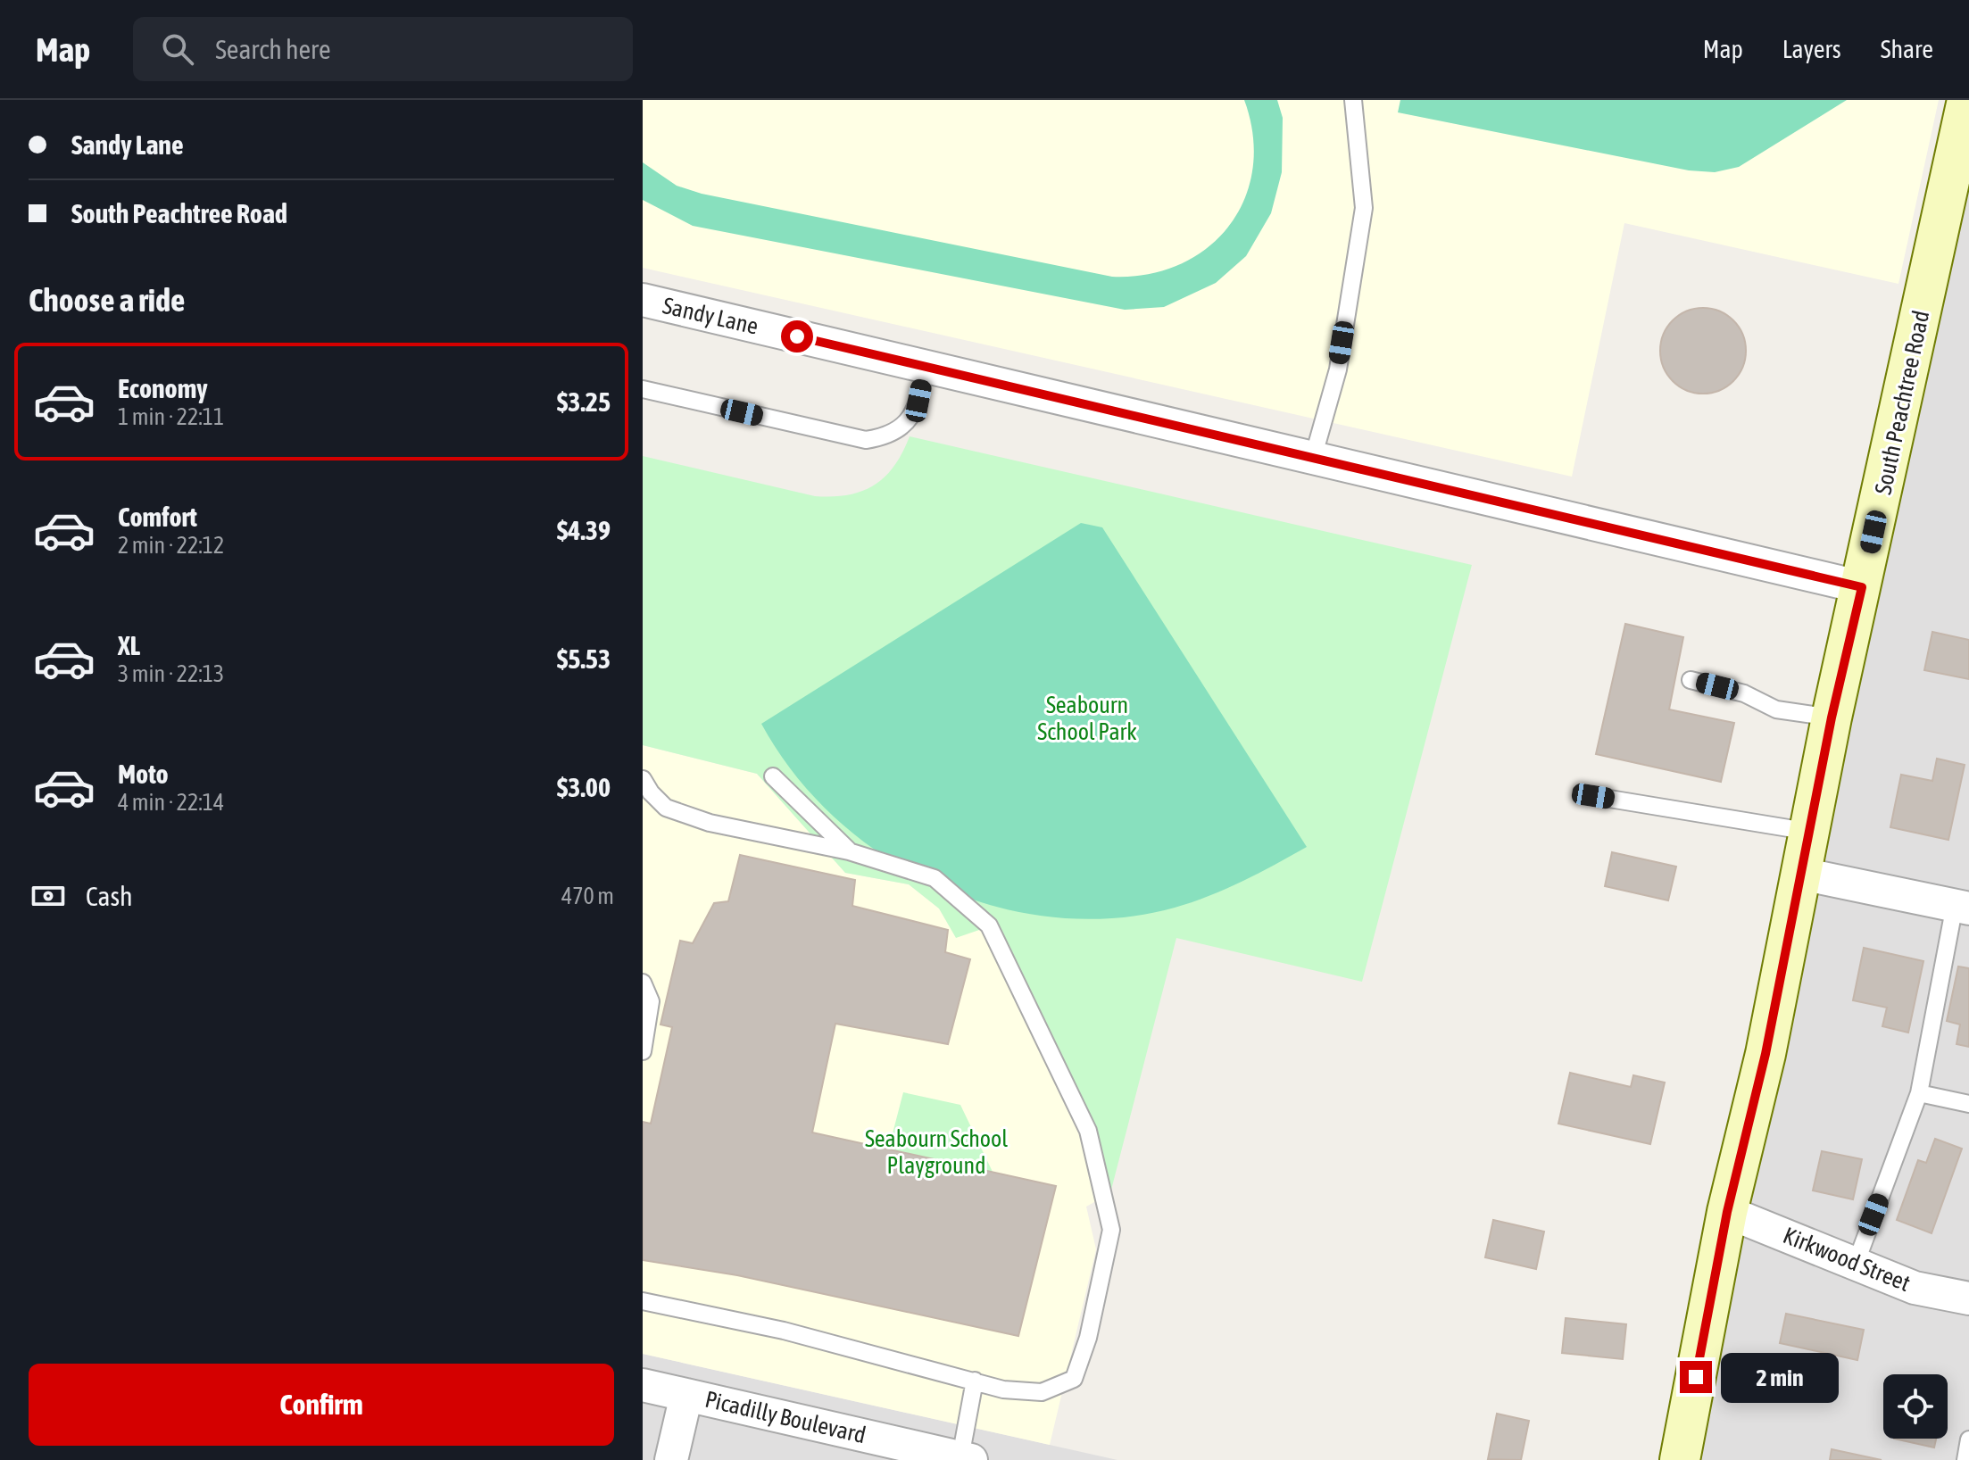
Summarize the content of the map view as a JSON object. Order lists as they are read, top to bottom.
{
  "streets": {
    "main road": ["South Peachtree Road"],
    "street": ["Sandy Lane", "Kirkwood Street", "Picadilly Boulevard"]
  },
  "crossings": [
    ["Sandy Lane", "South Peachtree Road"],
    ["South Peachtree Road", "Kirkwood Street"]
  ],
  "parks": ["Seabourn School Park", "Seabourn School Playground"],
  "page": {
    "header": "Map",
    "search": "Search here",
    "nav": ["Map", "Layers", "Share"],
    "banner": ["Sandy Lane", "South Peachtree Road"],
    "heading": "Choose a ride",
    "list": [
      {
        "name": "Economy",
        "note": "1 min · 22:11",
        "value": "$3.25"
      },
      {
        "name": "Comfort",
        "note": "2 min · 22:12",
        "value": "$4.39"
      },
      {
        "name": "XL",
        "note": "3 min · 22:13",
        "value": "$5.53"
      },
      {
        "name": "Moto",
        "note": "4 min · 22:14",
        "value": "$3.00"
      }
    ],
    "pay": ["Cash", "470 m"],
    "buttons": "Confirm",
    "bubble": "2 min"
  }
}
